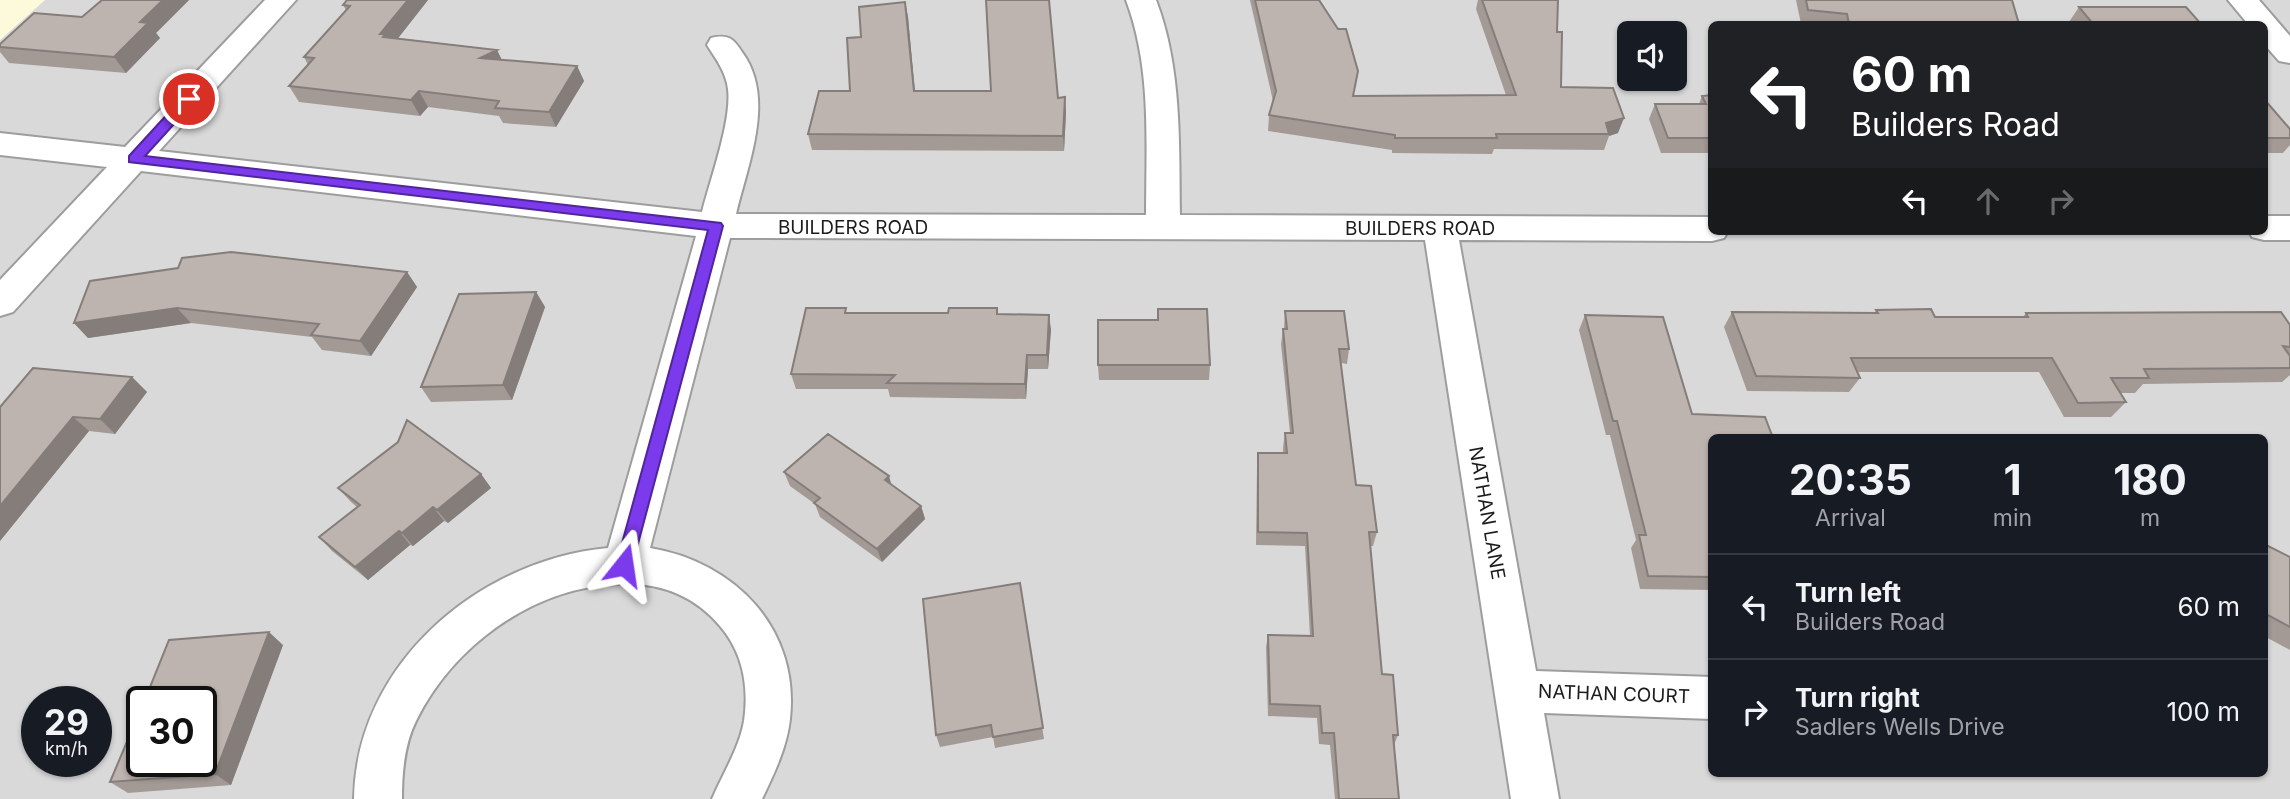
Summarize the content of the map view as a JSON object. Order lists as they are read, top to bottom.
{
  "streets": {
    "street": ["BUILDERS ROAD", "NATHAN LANE", "NATHAN COURT"]
  },
  "crossings": [
    ["BUILDERS ROAD", "NATHAN LANE"],
    ["NATHAN LANE", "NATHAN COURT"]
  ],
  "page": {
    "turn": ["60 m", "Builders Road"],
    "eta": [
      "20:35",
      "Arrival",
      "1",
      "min",
      "180",
      "m"
    ],
    "list": [
      {
        "name": "Turn left",
        "note": "Builders Road",
        "value": "60 m"
      },
      {
        "name": "Turn right",
        "note": "Sadlers Wells Drive",
        "value": "100 m"
      }
    ],
    "speed": "29 km/h",
    "limit": "30"
  }
}
